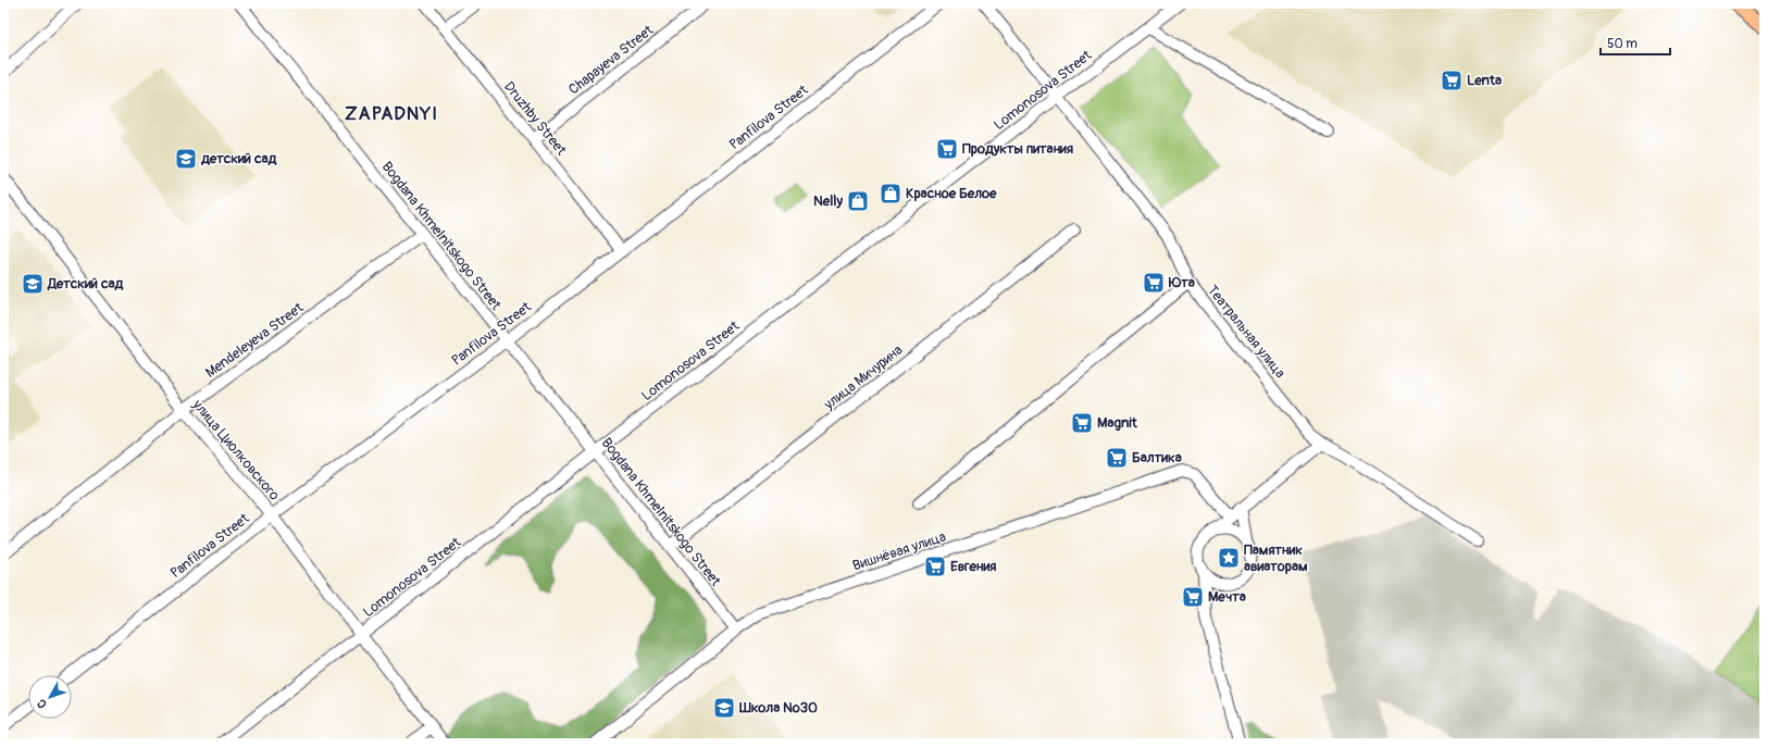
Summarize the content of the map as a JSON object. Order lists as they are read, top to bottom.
{
  "streets": {
    "street": [
      "Chapayeva Street",
      "Lomonosova Street",
      "Panfilova Street",
      "Druzhby Street",
      "Bogdana Khmelnitskogo Street",
      "Театральная улица",
      "Mendeleyeva Street",
      "улица Мичурина",
      "улица Циолковского",
      "Вишнёвая улица"
    ]
  },
  "crossings": [
    ["Chapayeva Street", "Druzhby Street"],
    ["Lomonosova Street", "Bogdana Khmelnitskogo Street"],
    ["Lomonosova Street", "Театральная улица"],
    ["Lomonosova Street", "улица Циолковского"],
    ["Panfilova Street", "Druzhby Street"],
    ["Panfilova Street", "Bogdana Khmelnitskogo Street"],
    ["Panfilova Street", "улица Циолковского"],
    ["Bogdana Khmelnitskogo Street", "Mendeleyeva Street"],
    ["Bogdana Khmelnitskogo Street", "улица Мичурина"],
    ["Bogdana Khmelnitskogo Street", "Вишнёвая улица"],
    ["Mendeleyeva Street", "улица Циолковского"]
  ],
  "districts": ["ZAPADNYI"],
  "places": {
    "supermarket": [
      "Lenta",
      "Продукты питания",
      "Юта",
      "Magnit",
      "Балтика",
      "Евгения",
      "Мечта"
    ],
    "school or university": ["детский сад", "Детский сад", "Школа №30"],
    "shop": ["Красное Белое", "Nelly"],
    "place": ["Памятник авиаторам"]
  },
  "scale_bar": "50 m",
  "north": "bottom left"
}
